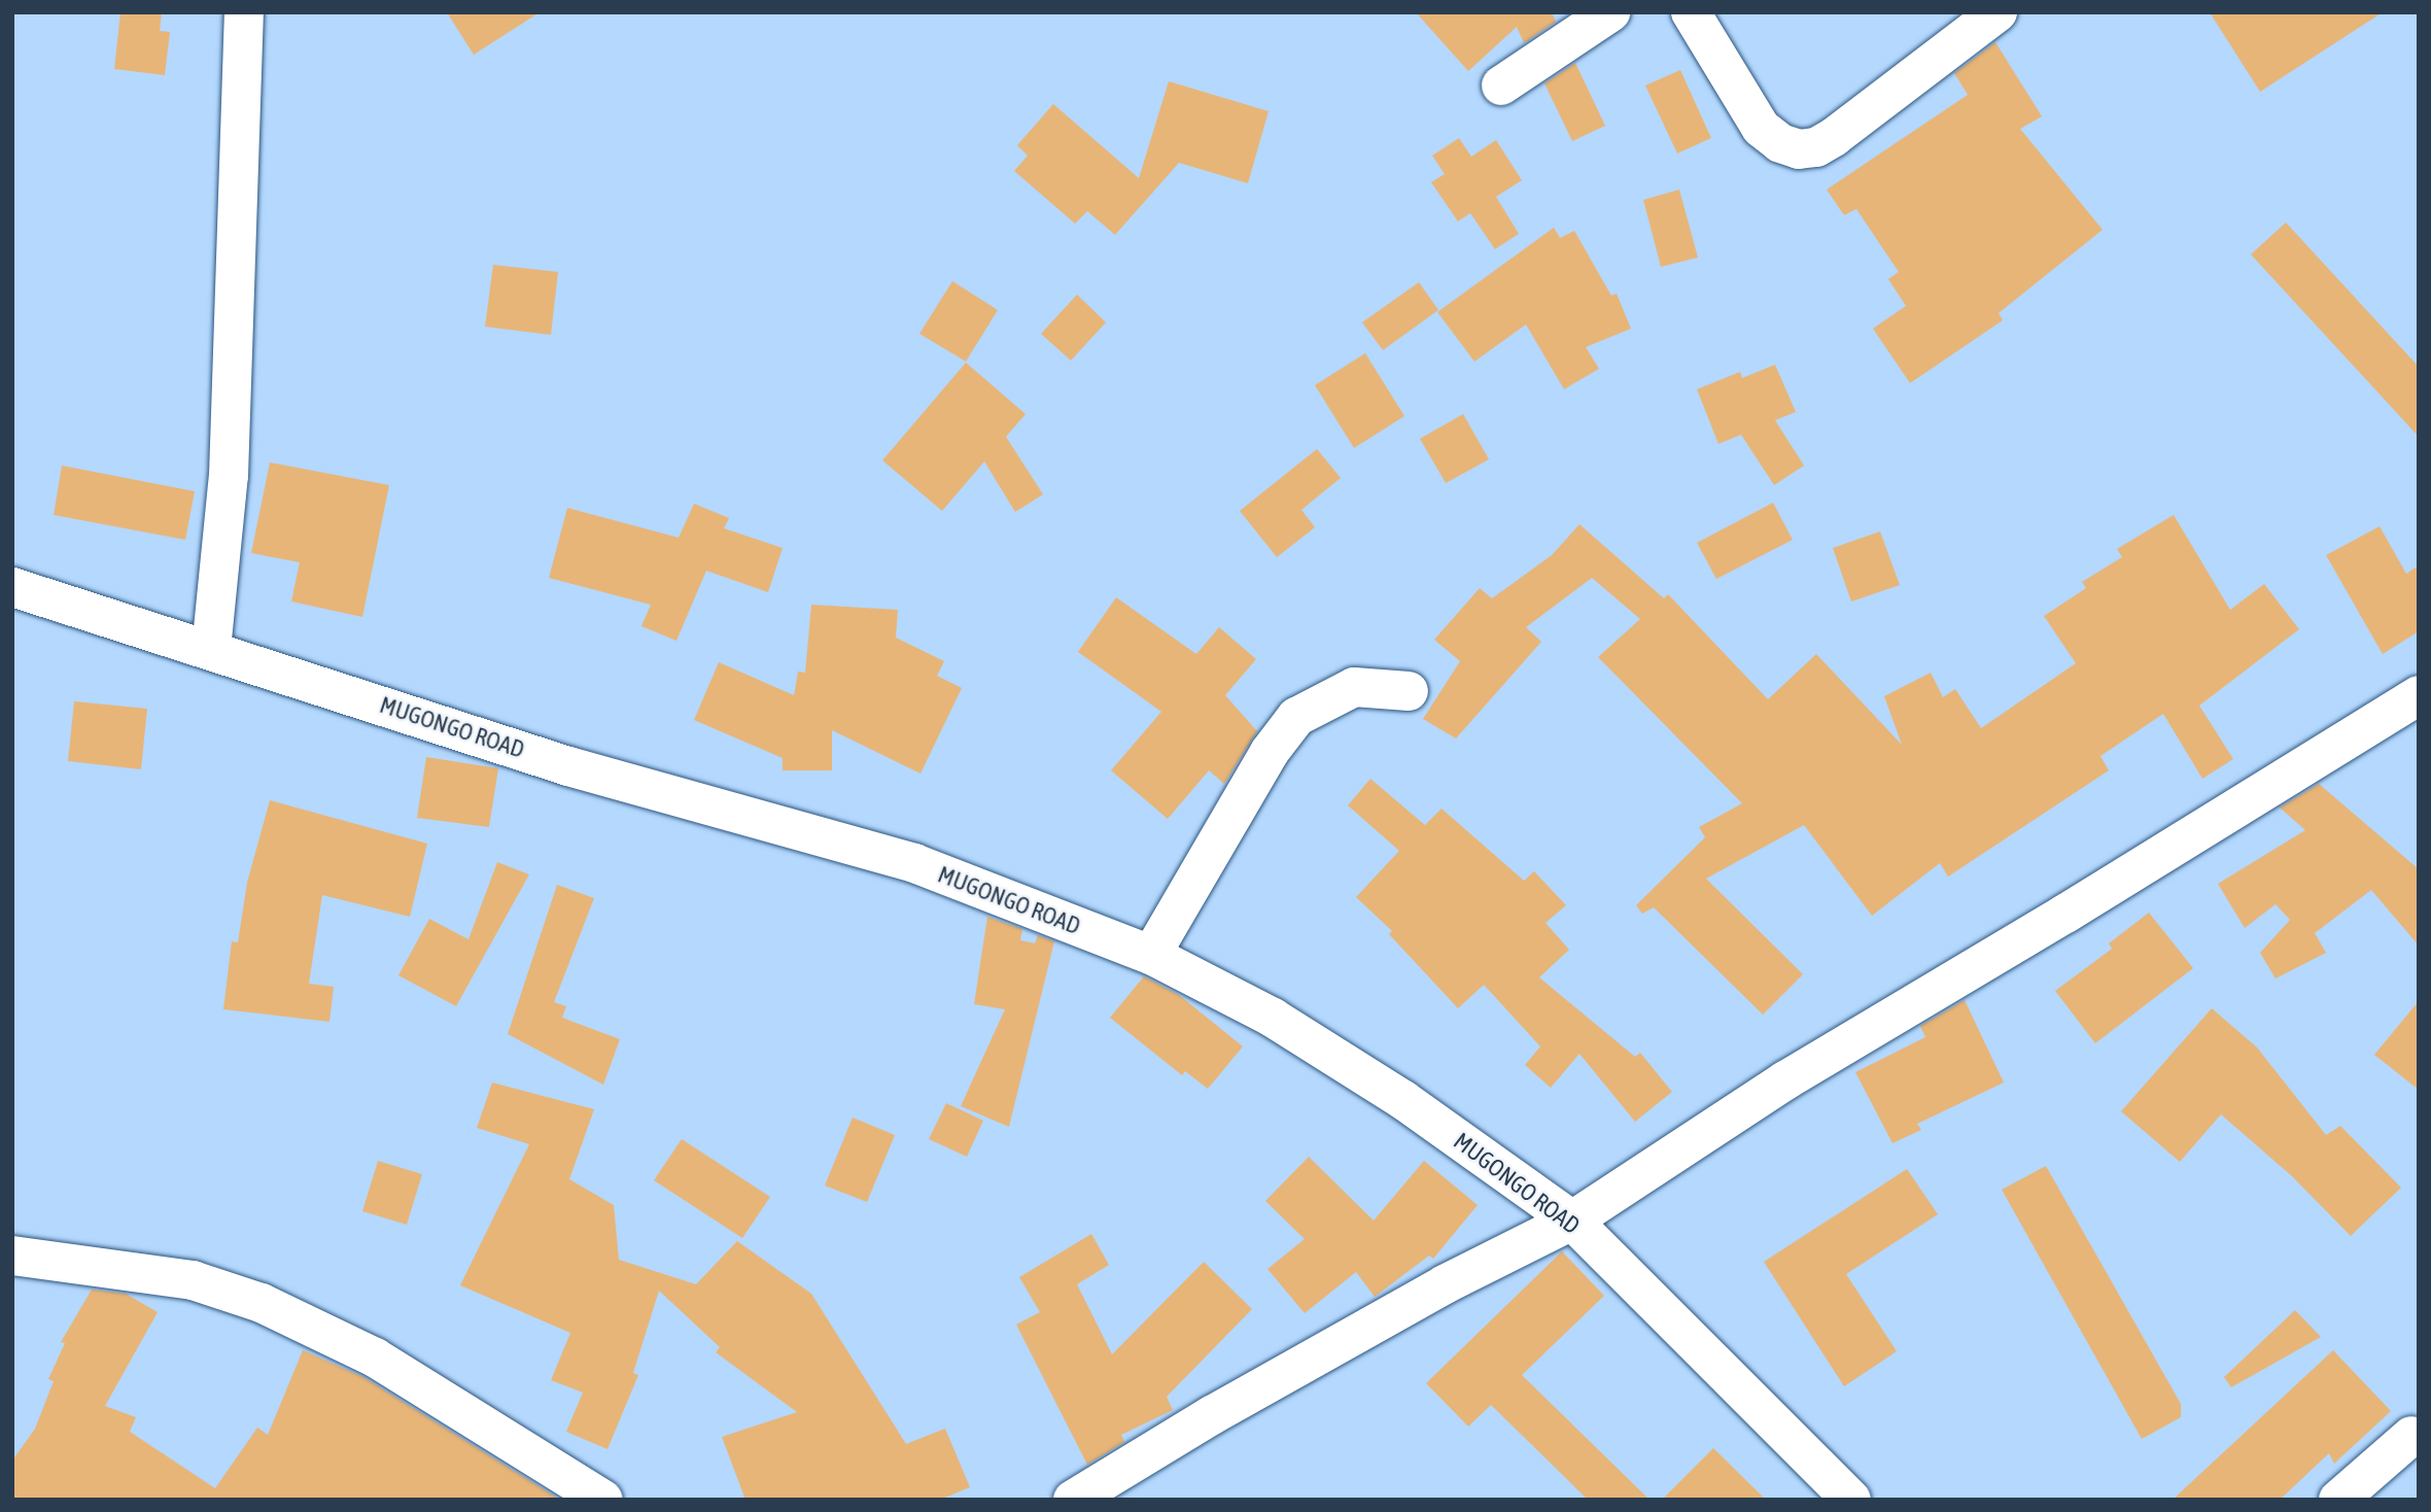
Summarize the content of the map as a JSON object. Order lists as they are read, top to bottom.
{
  "streets": {
    "street": ["MUGONGO ROAD"]
  }
}
